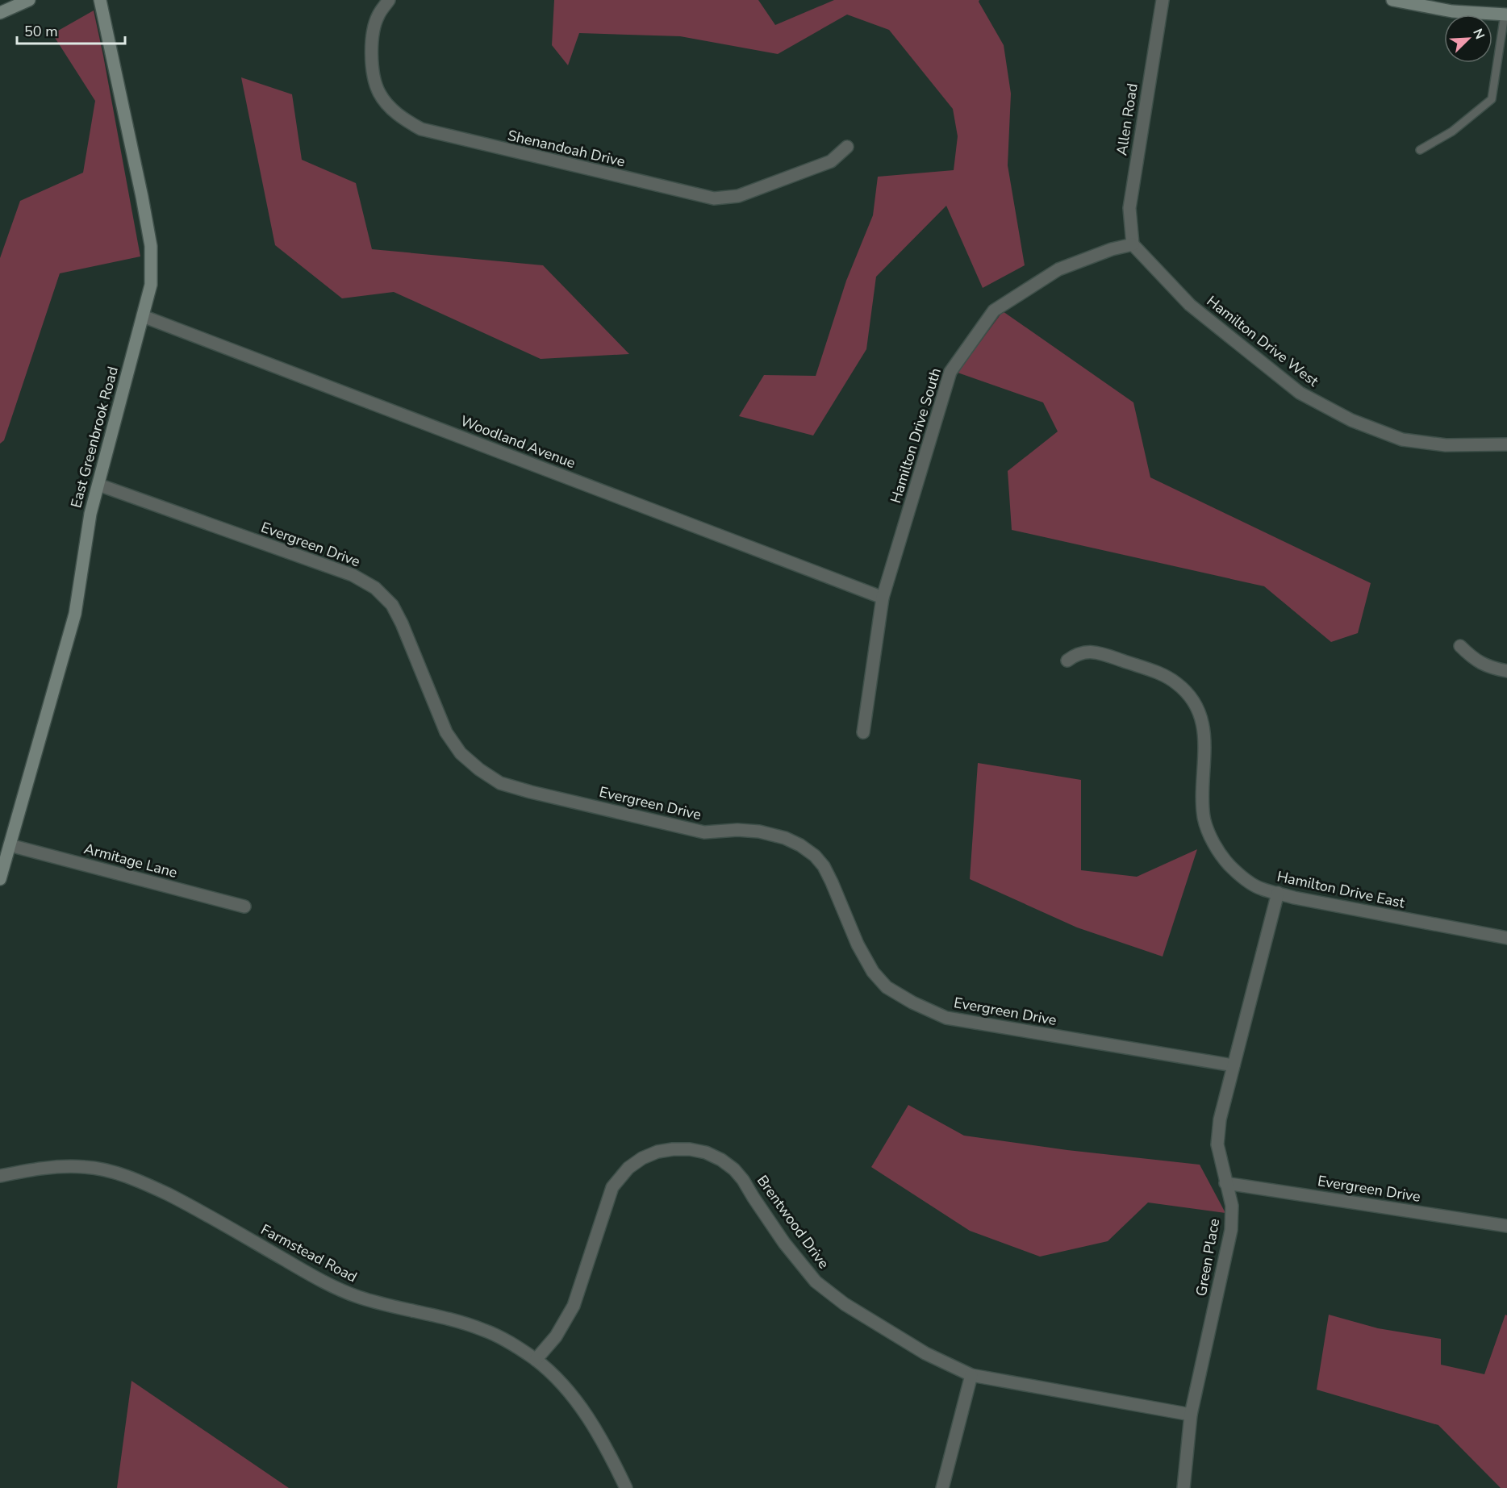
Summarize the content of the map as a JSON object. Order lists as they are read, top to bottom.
{
  "streets": {
    "street": [
      "Allen Road",
      "Shenandoah Drive",
      "Hamilton Drive West",
      "Hamilton Drive South",
      "East Greenbrook Road",
      "Woodland Avenue",
      "Evergreen Drive",
      "Armitage Lane",
      "Hamilton Drive East",
      "Brentwood Drive",
      "Farmstead Road",
      "Green Place"
    ]
  },
  "crossings": [
    ["Allen Road", "Hamilton Drive West"],
    ["Allen Road", "Hamilton Drive South"],
    ["Hamilton Drive West", "Hamilton Drive South"],
    ["Hamilton Drive South", "Woodland Avenue"],
    ["East Greenbrook Road", "Woodland Avenue"],
    ["East Greenbrook Road", "Evergreen Drive"],
    ["East Greenbrook Road", "Armitage Lane"],
    ["Evergreen Drive", "Green Place"],
    ["Hamilton Drive East", "Green Place"],
    ["Brentwood Drive", "Farmstead Road"],
    ["Brentwood Drive", "Green Place"]
  ],
  "scale_bar": "50 m",
  "north": "top right"
}
